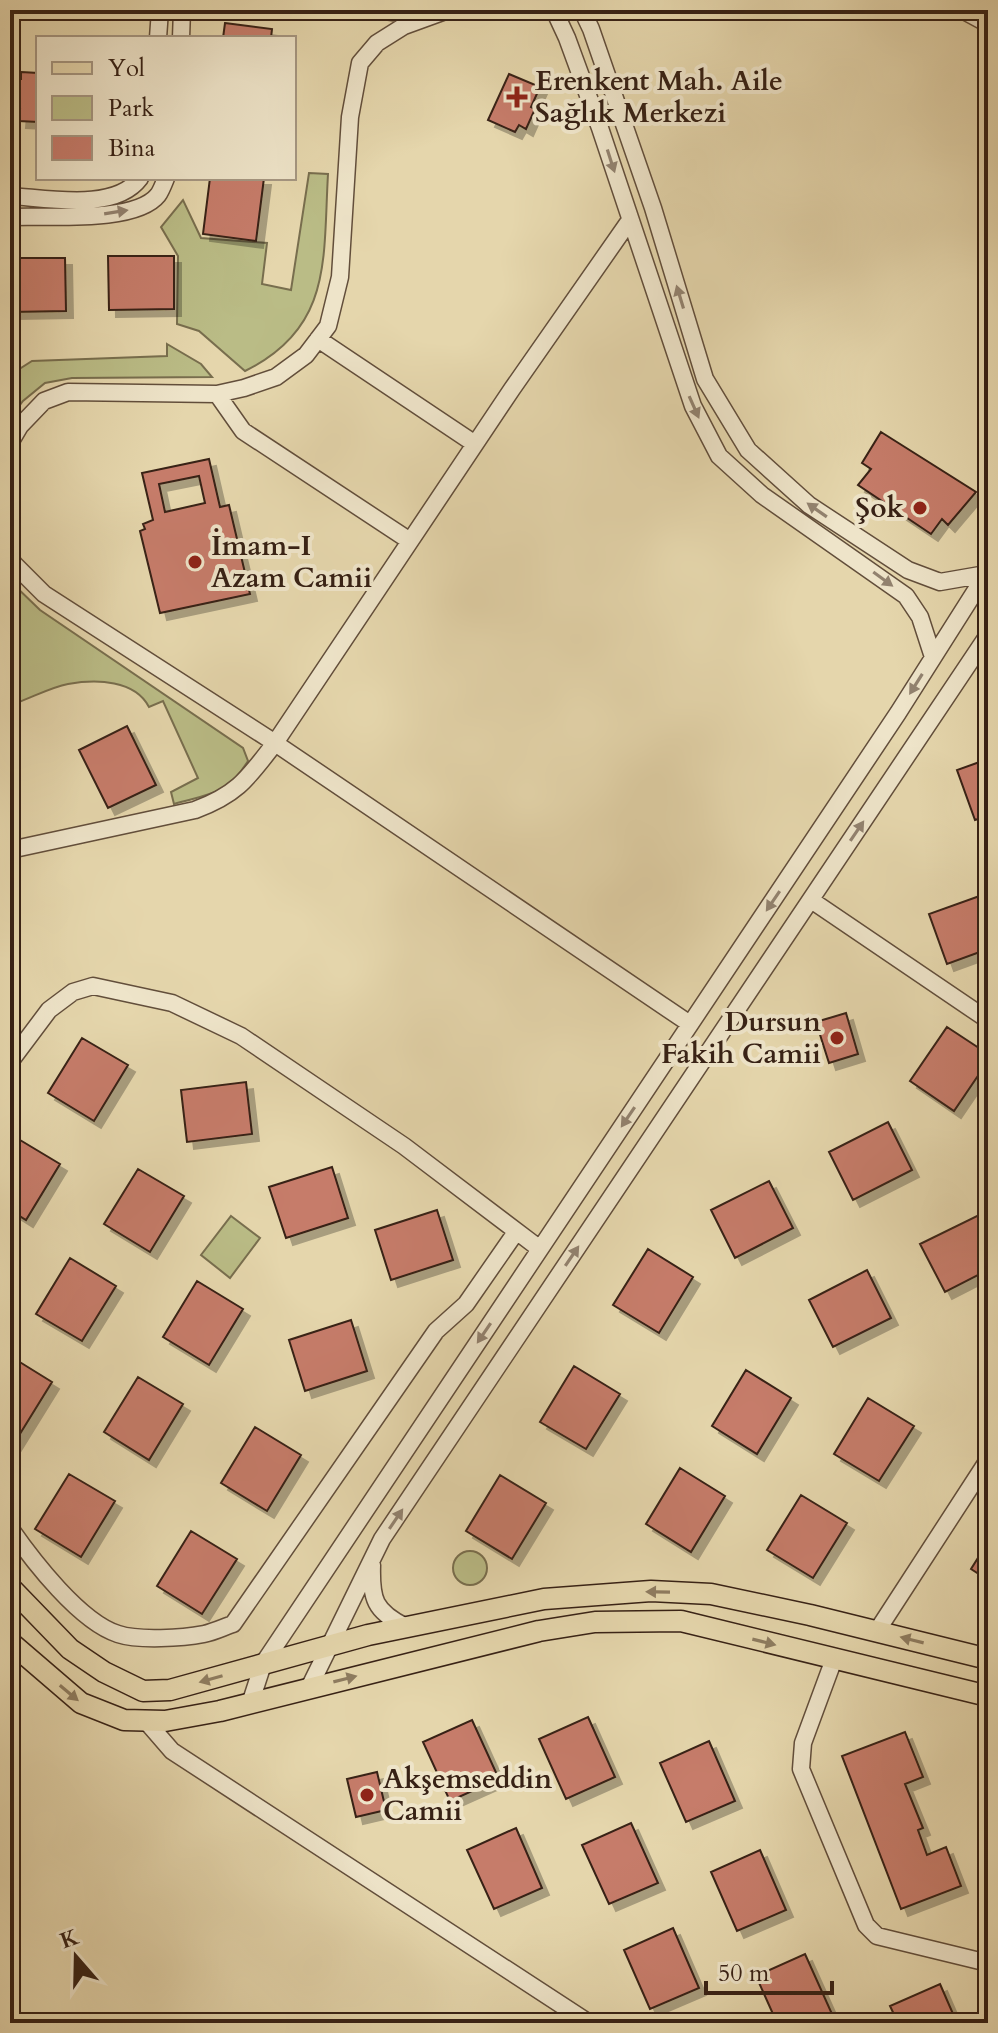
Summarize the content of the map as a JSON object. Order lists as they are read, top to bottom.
{
  "places": {
    "health": ["Erenkent Mah. Aile Sağlık Merkezi"],
    "other": [
      "Şok",
      "İmam-I Azam Camii",
      "Dursun Fakih Camii",
      "Akşemseddin Camii"
    ]
  },
  "legend": ["Yol", "Park", "Bina"],
  "scale_bar": "50 m",
  "north": "top"
}
